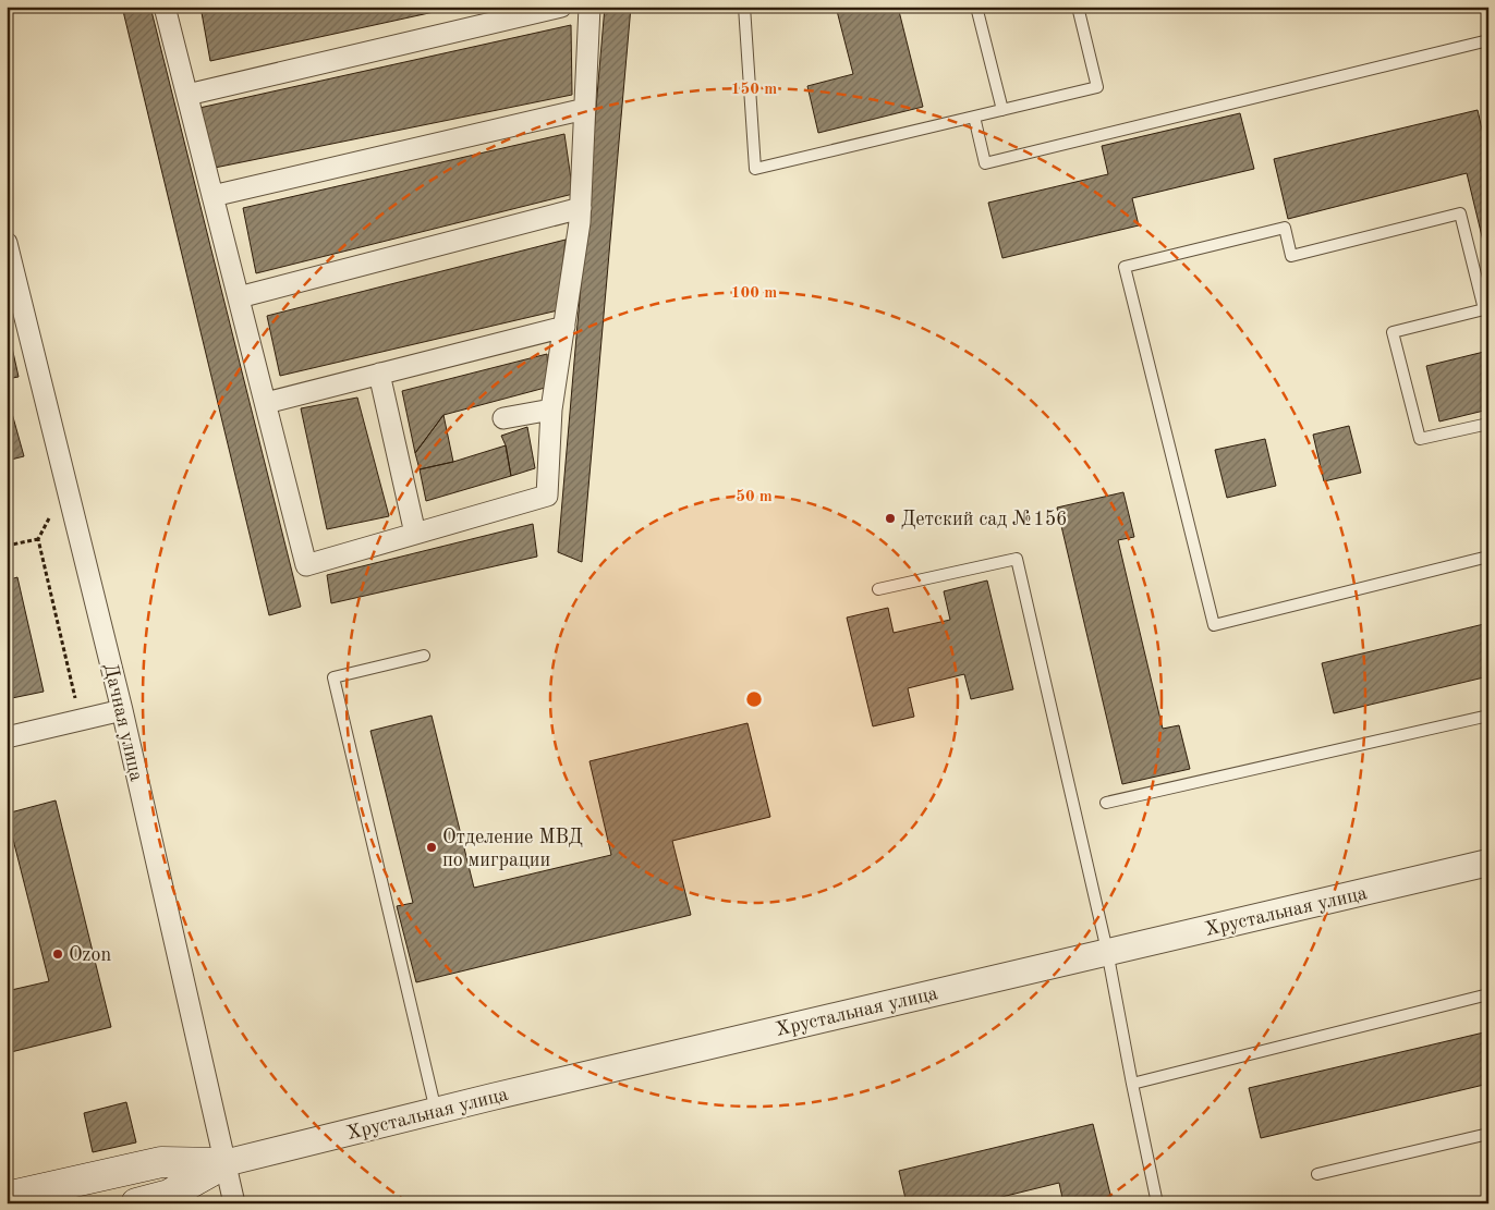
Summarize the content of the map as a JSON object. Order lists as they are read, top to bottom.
{
  "streets": {
    "main road": ["Хрустальная улица"],
    "street": ["Дачная улица"]
  },
  "crossings": [
    ["Дачная улица", "Хрустальная улица"]
  ],
  "places": ["Детский сад №156", "Отделение МВД по миграции", "Ozon"],
  "rings": ["150 m", "100 m", "50 m"]
}
